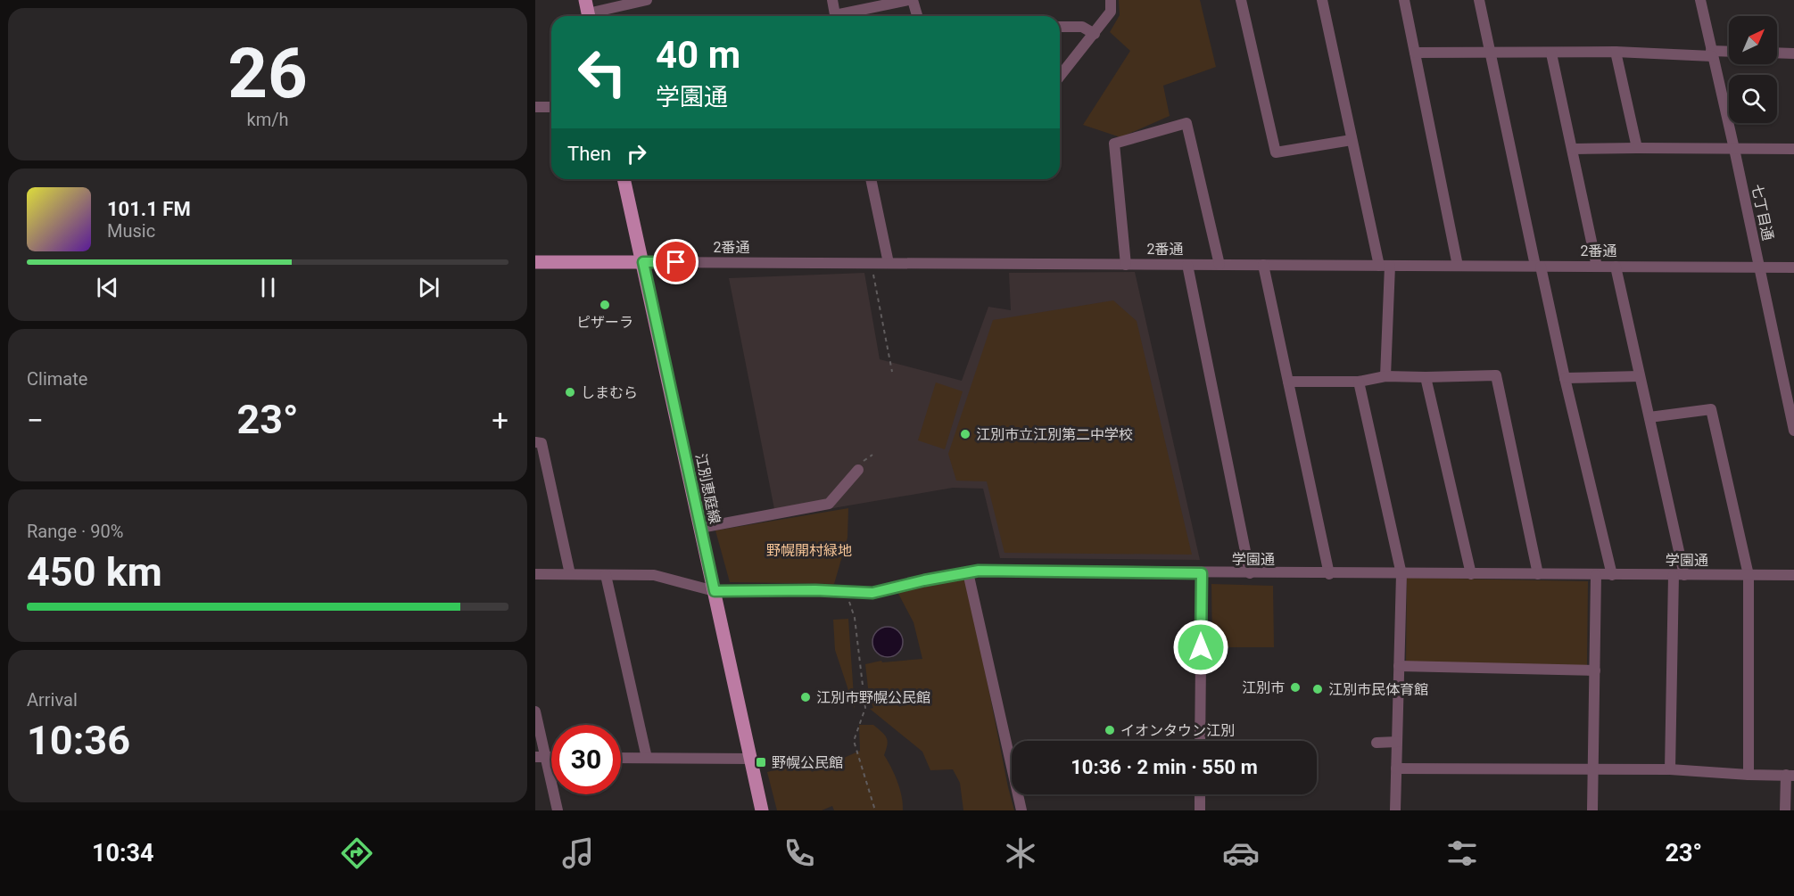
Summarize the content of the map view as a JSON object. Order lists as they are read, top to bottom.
{
  "streets": {
    "main road": ["2番通", "江別恵庭線"],
    "street": ["七丁目通", "学園通"]
  },
  "crossings": [
    ["七丁目通", "2番通"],
    ["2番通", "江別恵庭線"],
    ["江別恵庭線", "学園通"]
  ],
  "parks": ["野幌開村緑地"],
  "places": {
    "other": [
      "ピザーラ",
      "しまむら",
      "江別市立江別第二中学校",
      "江別市",
      "江別市民体育館",
      "江別市野幌公民館",
      "イオンタウン江別"
    ],
    "transit": ["野幌公民館"]
  },
  "north": "top right",
  "page": {
    "tile": [
      ["26", "km/h"],
      "Climate",
      ["Range · 90%", "450 km"],
      ["Arrival", "10:36"]
    ],
    "turn": ["40 m", "学園通"],
    "then": "Then",
    "song": ["101.1 FM", "Music"],
    "heat": ["−", "23°", "+"],
    "limit": "30",
    "trip": "10:36 · 2 min · 550 m",
    "tabs": ["10:34", "23°"]
  }
}
